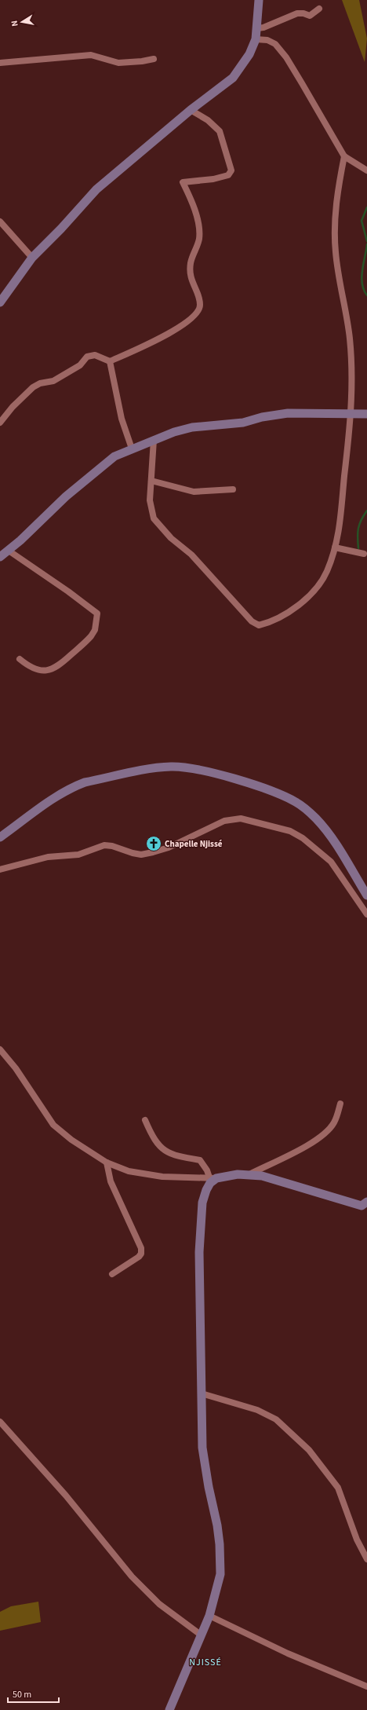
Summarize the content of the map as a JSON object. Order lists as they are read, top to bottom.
{
  "districts": ["NJISSÉ"],
  "places": {
    "church": ["Chapelle Njissé"]
  },
  "scale_bar": "50 m",
  "north": "left"
}
